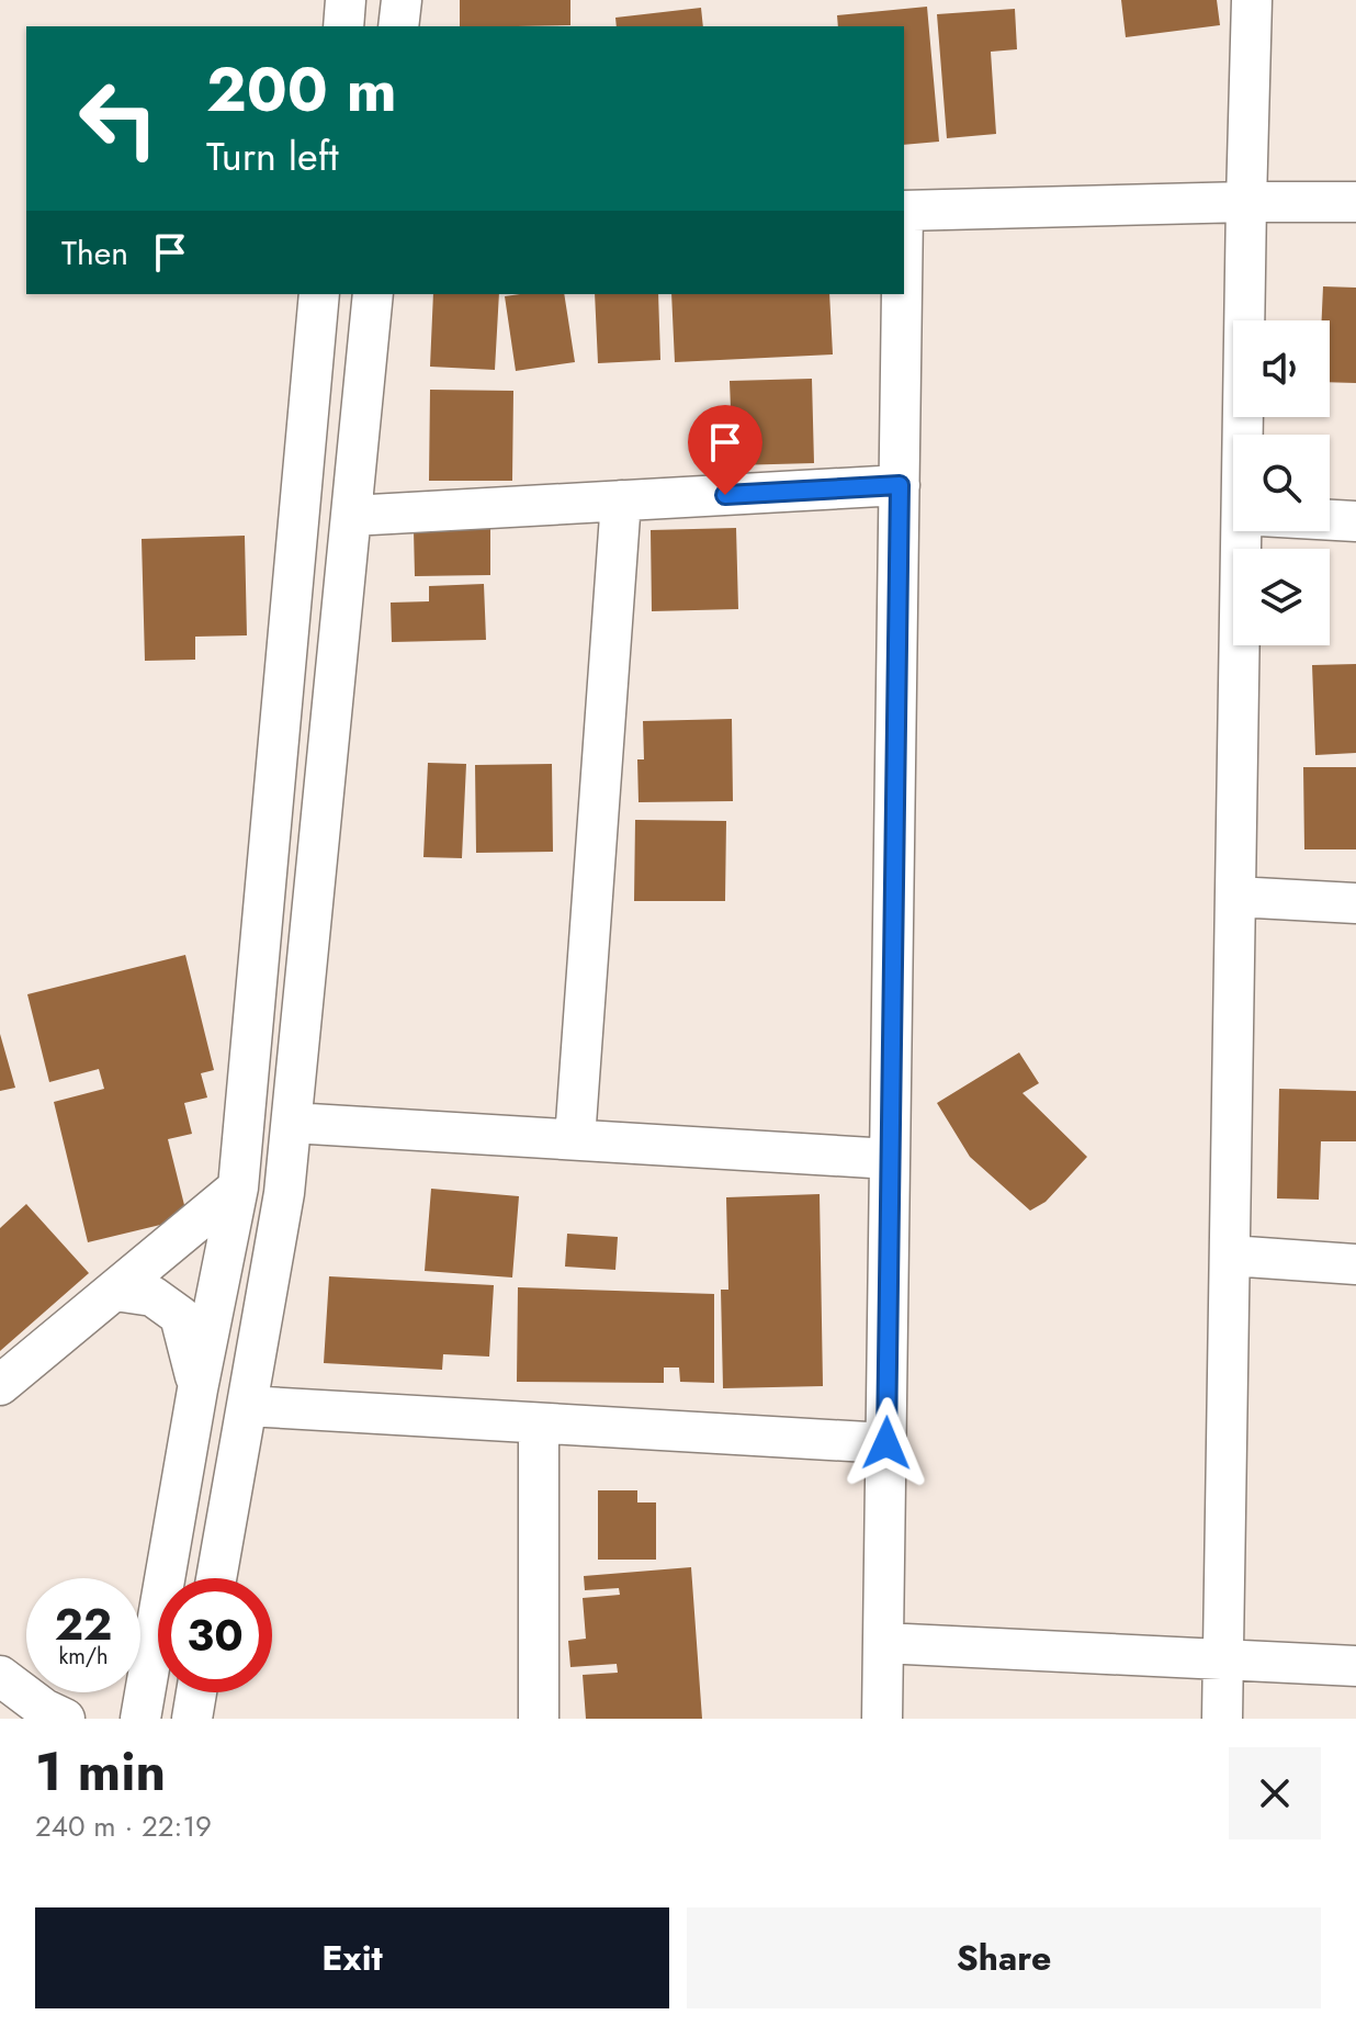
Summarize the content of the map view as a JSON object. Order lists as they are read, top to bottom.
{
  "page": {
    "turn": ["200 m", "Turn left"],
    "then": "Then",
    "speed": "22 km/h",
    "limit": "30",
    "heading": ["1 min", "240 m · 22:19"],
    "buttons": ["Exit", "Share"]
  }
}
